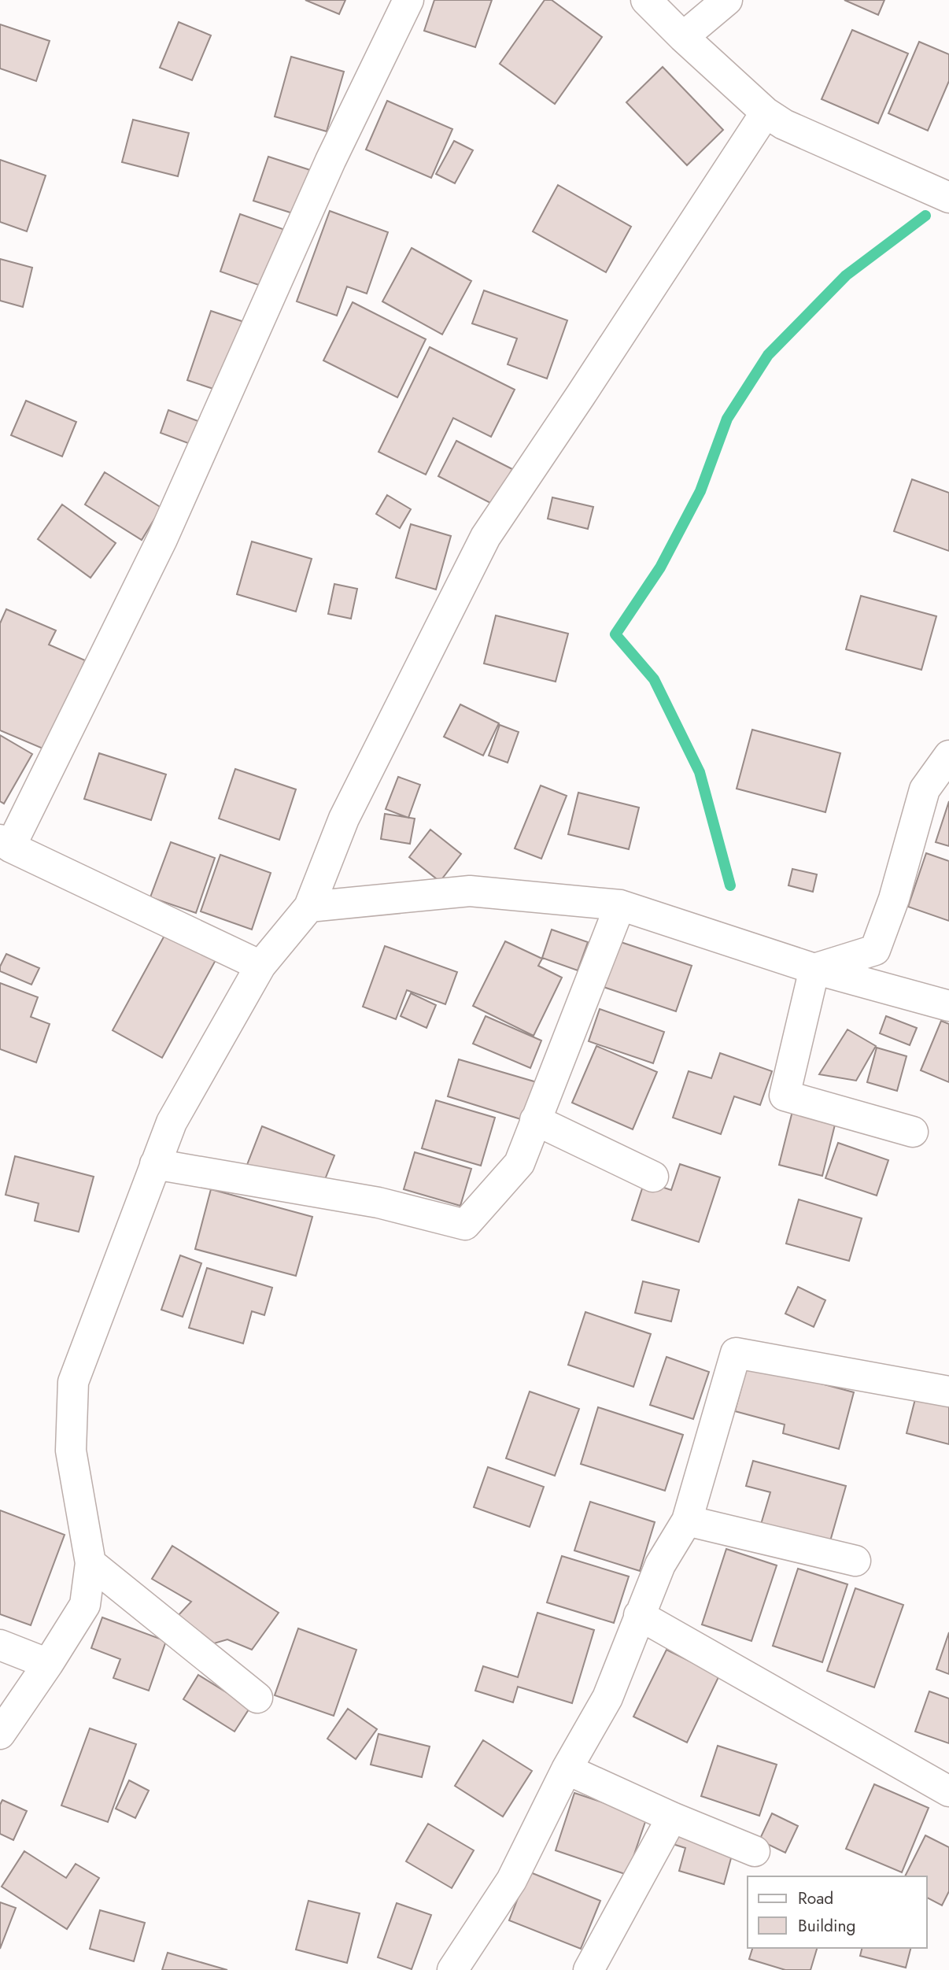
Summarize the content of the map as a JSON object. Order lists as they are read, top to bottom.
{
  "legend": ["Road", "Building"]
}
